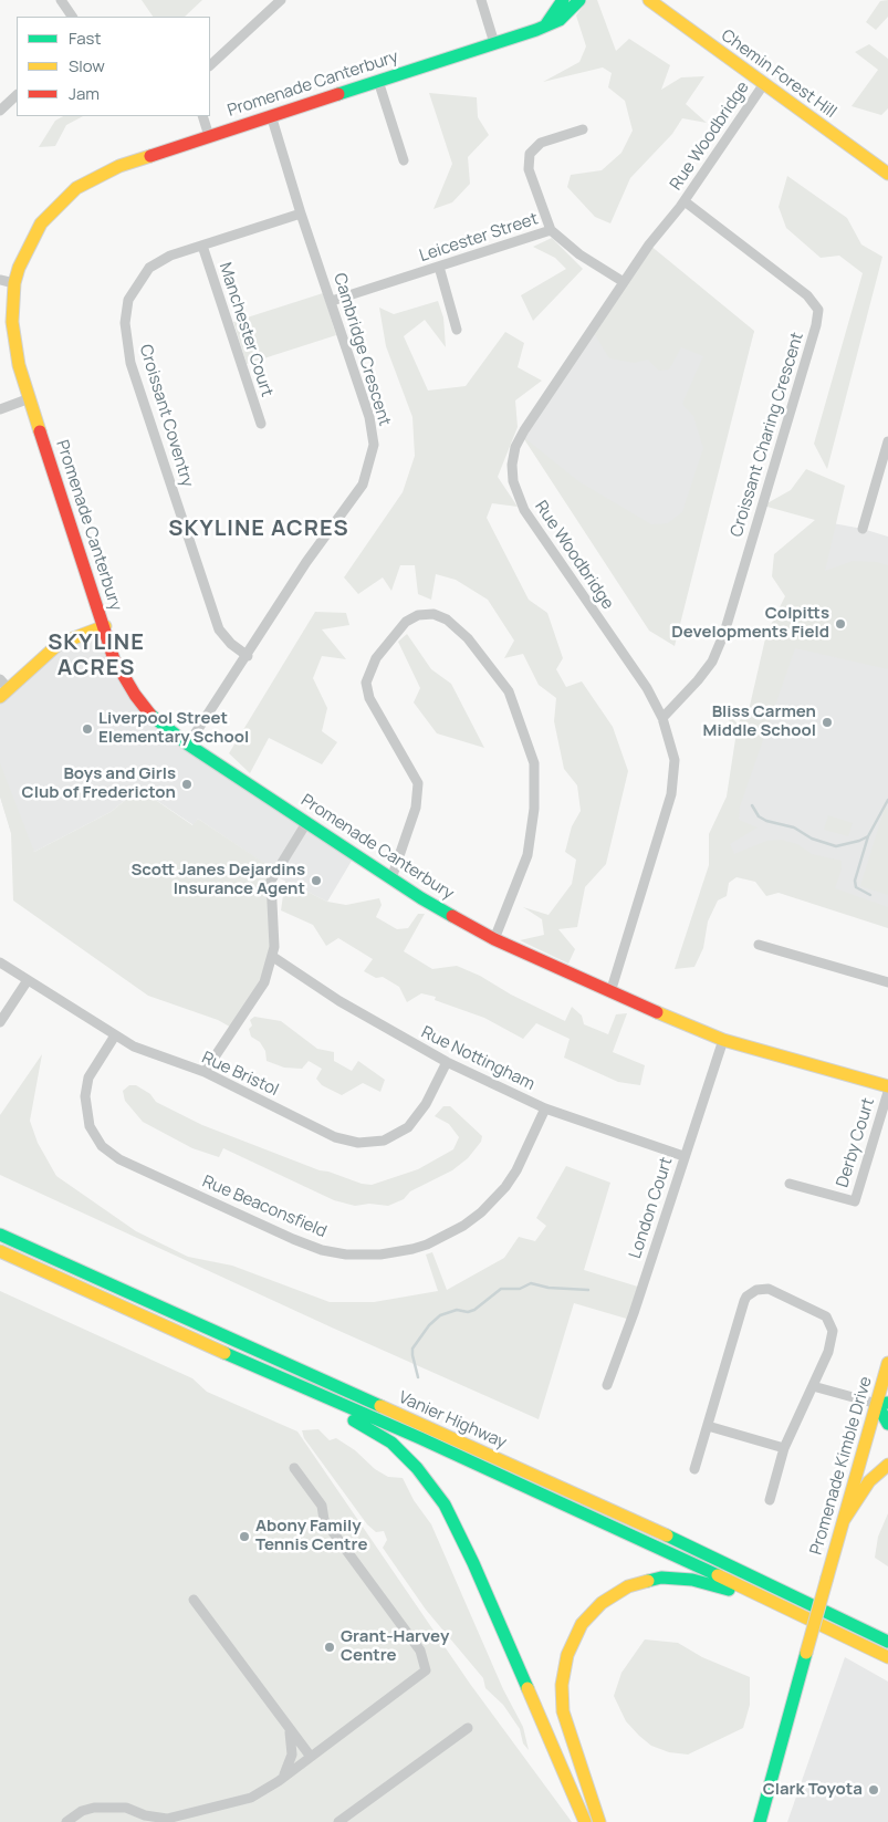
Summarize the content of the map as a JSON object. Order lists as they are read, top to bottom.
{
  "streets": {
    "main road": [
      "Chemin Forest Hill",
      "Promenade Canterbury",
      "Vanier Highway",
      "Promenade Kimble Drive"
    ],
    "street": [
      "Rue Woodbridge",
      "Leicester Street",
      "Manchester Court",
      "Cambridge Crescent",
      "Croissant Coventry",
      "Croissant Charing Crescent",
      "Rue Nottingham",
      "Rue Bristol",
      "Derby Court",
      "Rue Beaconsfield",
      "London Court"
    ]
  },
  "crossings": [
    ["Chemin Forest Hill", "Rue Woodbridge"],
    ["Promenade Canterbury", "Rue Woodbridge"],
    ["Promenade Canterbury", "Cambridge Crescent"],
    ["Promenade Canterbury", "London Court"],
    ["Rue Woodbridge", "Leicester Street"],
    ["Rue Woodbridge", "Croissant Charing Crescent"],
    ["Leicester Street", "Cambridge Crescent"],
    ["Manchester Court", "Croissant Coventry"],
    ["Cambridge Crescent", "Croissant Coventry"],
    ["Rue Nottingham", "Rue Bristol"],
    ["Rue Nottingham", "Rue Beaconsfield"],
    ["Rue Nottingham", "London Court"],
    ["Rue Bristol", "Rue Beaconsfield"]
  ],
  "districts": ["SKYLINE ACRES", "SKYLINE ACRES"],
  "places": [
    "Colpitts Developments Field",
    "Bliss Carmen Middle School",
    "Liverpool Street Elementary School",
    "Boys and Girls Club of Fredericton",
    "Scott Janes Dejardins Insurance Agent",
    "Abony Family Tennis Centre",
    "Grant-Harvey Centre",
    "Clark Toyota"
  ],
  "legend": ["Fast", "Slow", "Jam"]
}
